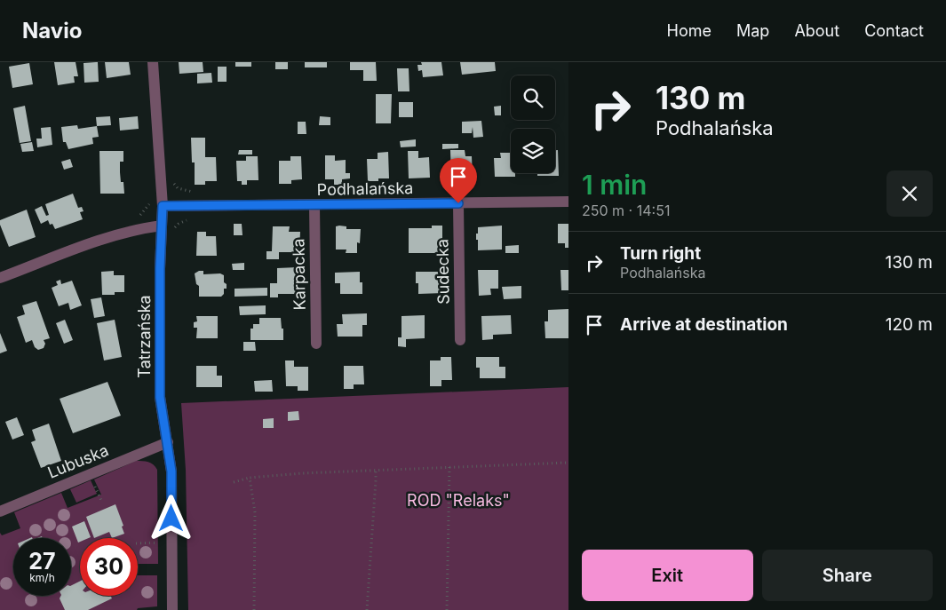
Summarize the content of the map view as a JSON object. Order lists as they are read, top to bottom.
{
  "streets": {
    "street": [
      "Podhalańska",
      "Sudecka",
      "Karpacka",
      "Tatrzańska",
      "Lubuska"
    ]
  },
  "crossings": [
    ["Podhalańska", "Sudecka"],
    ["Podhalańska", "Karpacka"],
    ["Podhalańska", "Tatrzańska"],
    ["Tatrzańska", "Lubuska"]
  ],
  "parks": ["ROD \"Relaks\""],
  "page": {
    "header": "Navio",
    "nav": [
      "Home",
      "Map",
      "About",
      "Contact"
    ],
    "turn": ["130 m", "Podhalańska"],
    "heading": ["1 min", "250 m · 14:51"],
    "list": [
      {
        "name": "Turn right",
        "note": "Podhalańska",
        "value": "130 m"
      },
      {
        "name": "Arrive at destination",
        "value": "120 m"
      }
    ],
    "speed": "27 km/h",
    "limit": "30",
    "buttons": ["Exit", "Share"]
  }
}
